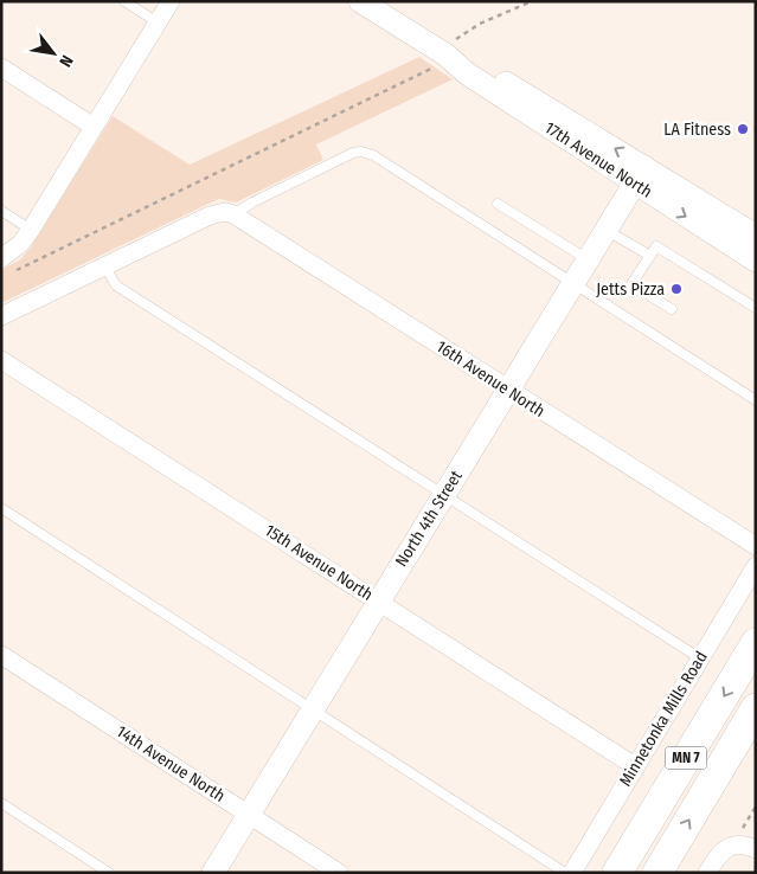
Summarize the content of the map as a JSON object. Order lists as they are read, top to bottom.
{
  "streets": {
    "highway": ["MN 7"],
    "street": [
      "17th Avenue North",
      "16th Avenue North",
      "North 4th Street",
      "15th Avenue North",
      "Minnetonka Mills Road",
      "14th Avenue North"
    ]
  },
  "crossings": [
    ["17th Avenue North", "North 4th Street"],
    ["16th Avenue North", "North 4th Street"],
    ["North 4th Street", "15th Avenue North"],
    ["North 4th Street", "14th Avenue North"],
    ["15th Avenue North", "Minnetonka Mills Road"]
  ],
  "places": ["LA Fitness", "Jetts Pizza"],
  "north": "bottom right"
}
